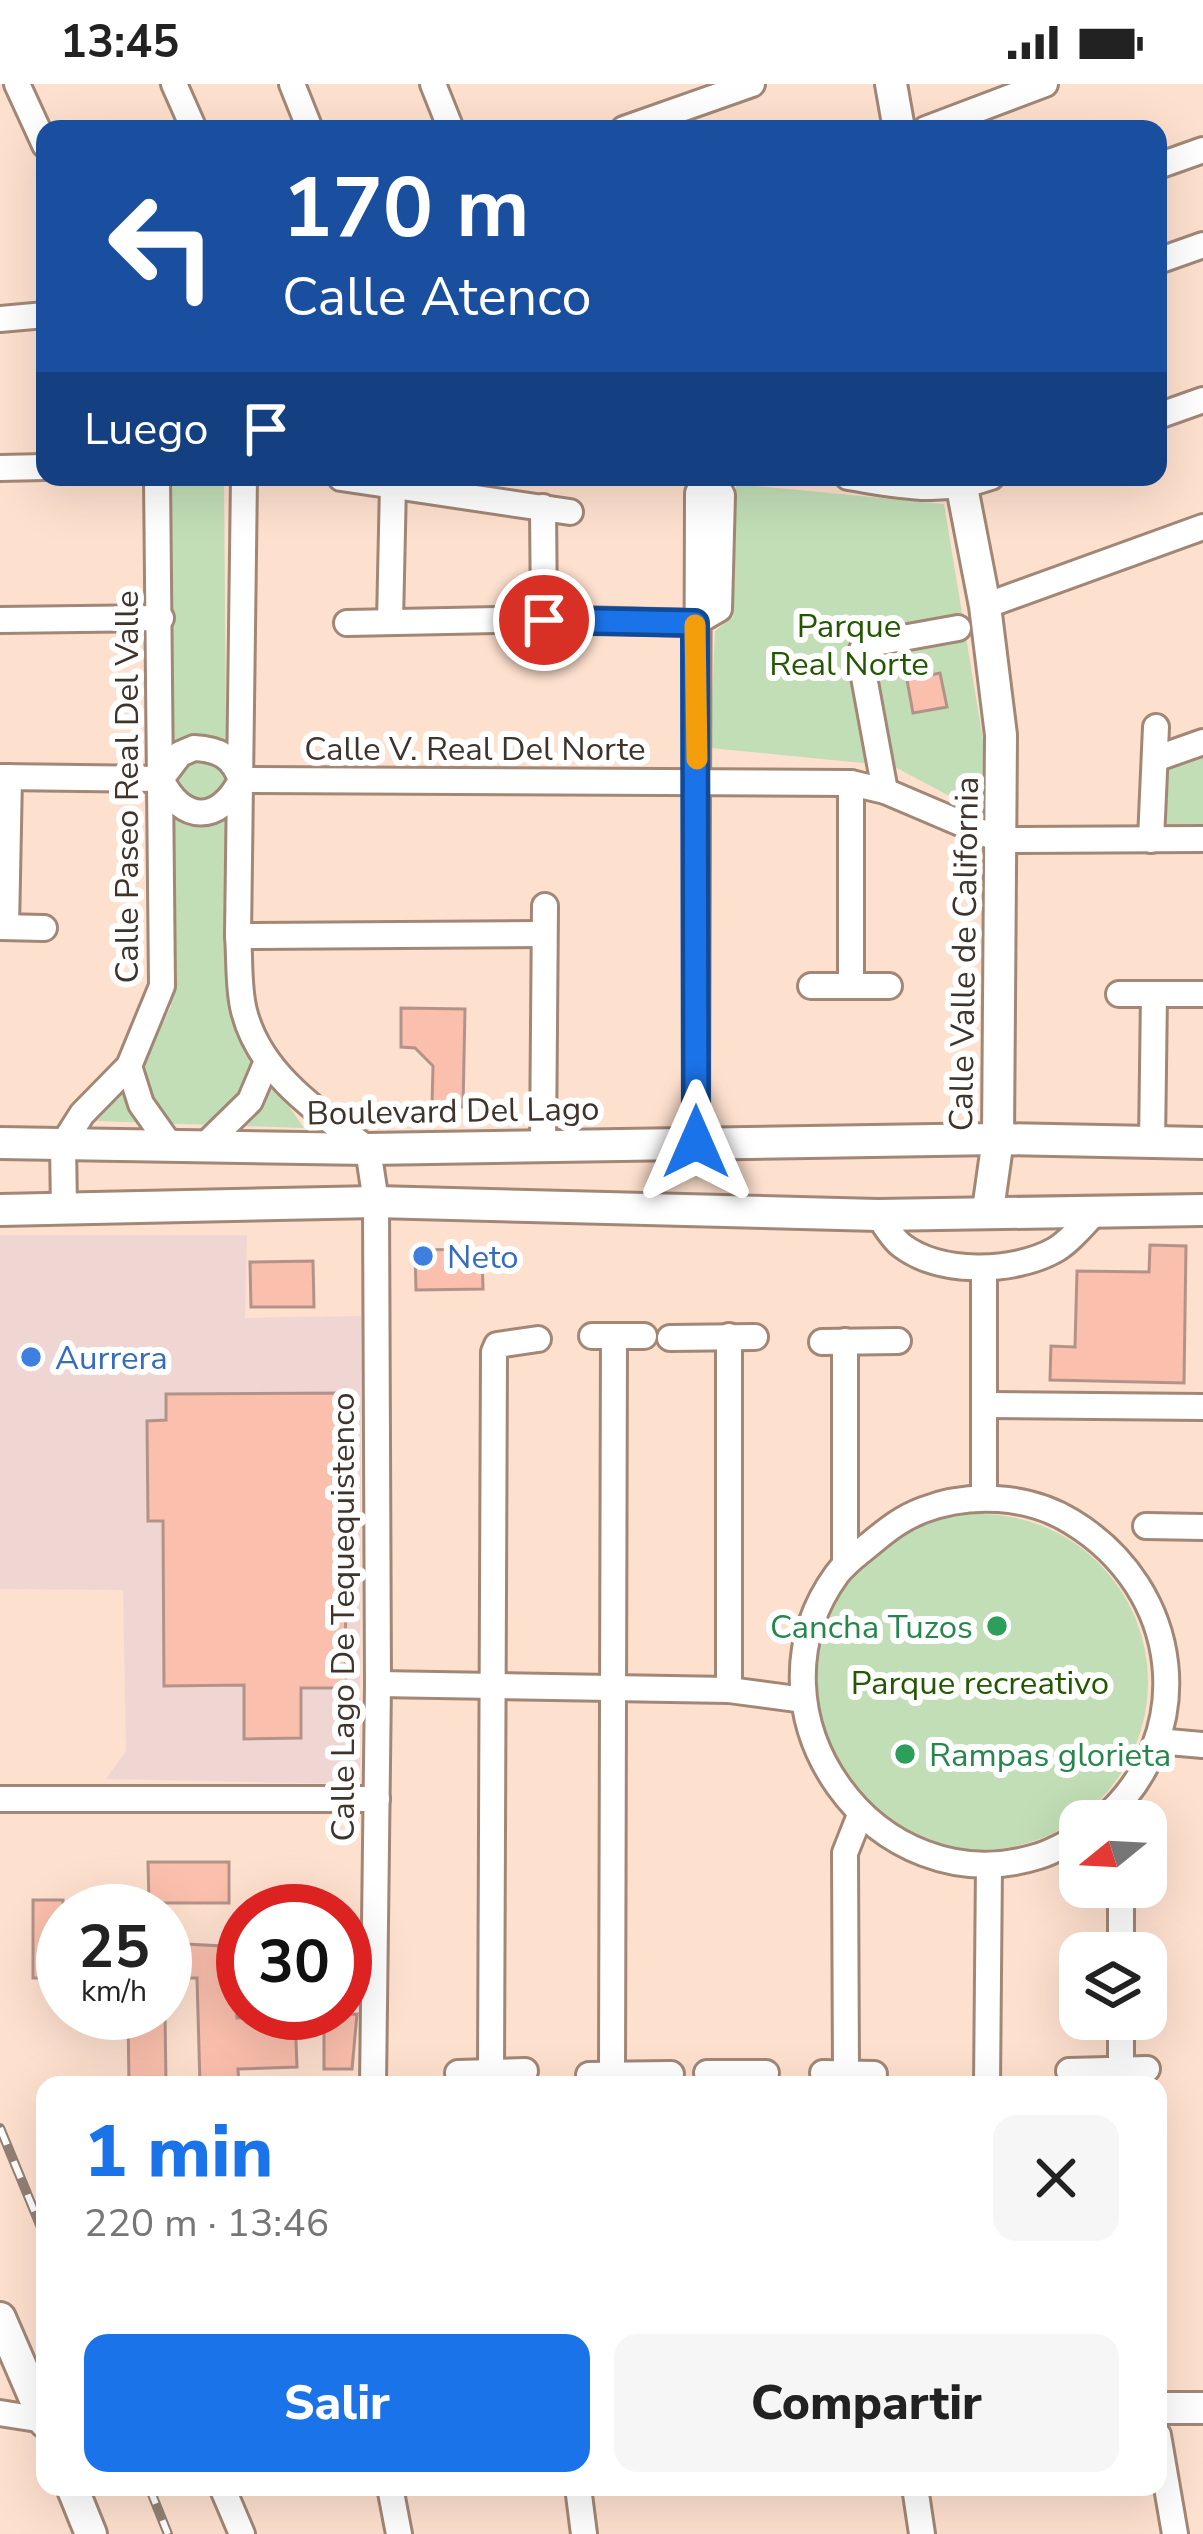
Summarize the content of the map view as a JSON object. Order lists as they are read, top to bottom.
{
  "streets": {
    "street": [
      "Calle V. Real Del Norte",
      "Calle Paseo Real Del Valle",
      "Calle Valle de California",
      "Boulevard Del Lago",
      "Calle Lago De Tequequistenco"
    ]
  },
  "crossings": [
    ["Calle V. Real Del Norte", "Calle Paseo Real Del Valle"],
    ["Calle V. Real Del Norte", "Calle Valle de California"],
    ["Calle Paseo Real Del Valle", "Boulevard Del Lago"],
    ["Calle Valle de California", "Boulevard Del Lago"],
    ["Boulevard Del Lago", "Calle Lago De Tequequistenco"]
  ],
  "parks": ["Parque Real Norte", "Parque recreativo"],
  "places": [
    "Neto",
    "Aurrera",
    "Cancha Tuzos",
    "Rampas glorieta"
  ],
  "north": "left",
  "page": {
    "status": "13:45",
    "turn": ["170 m", "Calle Atenco"],
    "then": "Luego",
    "speed": "25 km/h",
    "limit": "30",
    "heading": ["1 min", "220 m · 13:46"],
    "buttons": ["Salir", "Compartir"]
  }
}
